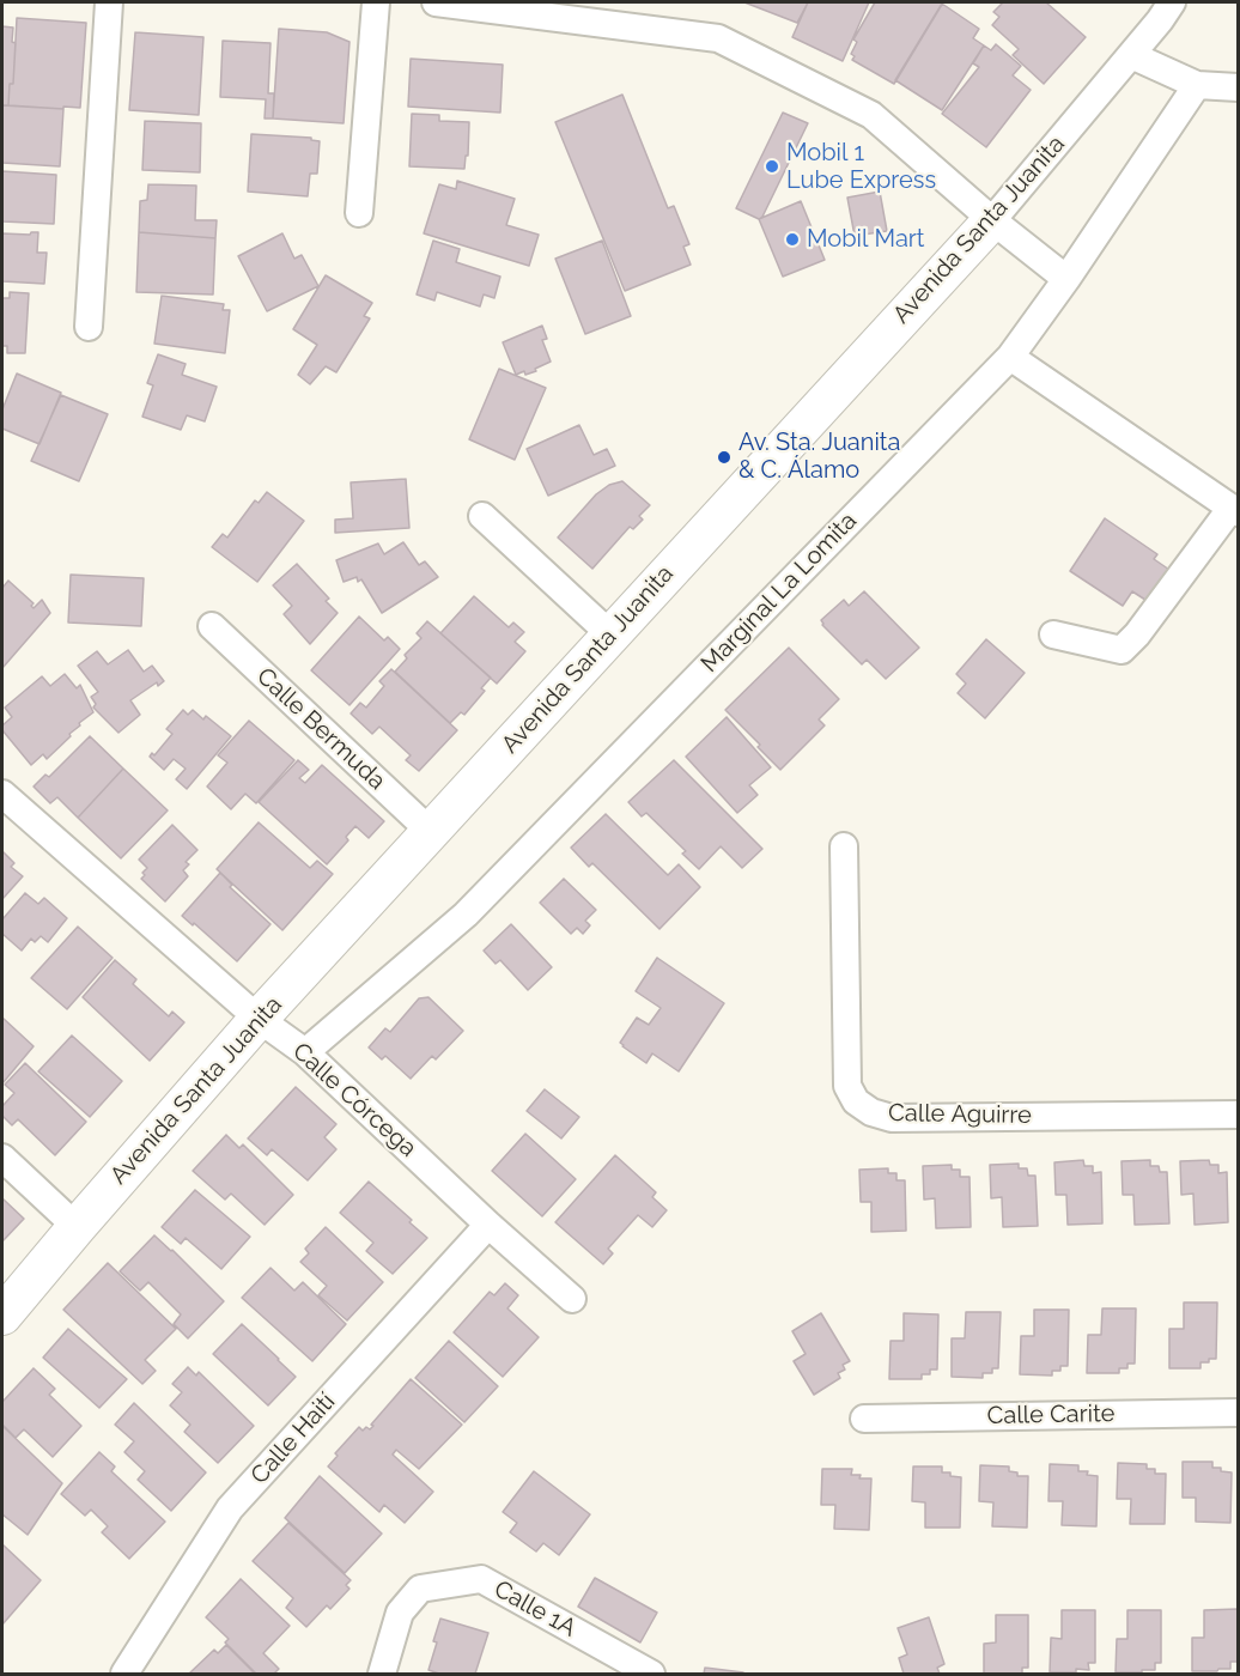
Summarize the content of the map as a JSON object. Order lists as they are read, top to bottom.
{
  "streets": {
    "street": [
      "Avenida Santa Juanita",
      "Marginal La Lomita",
      "Calle Bermuda",
      "Calle Córcega",
      "Calle Aguirre",
      "Calle Carite",
      "Calle Haití",
      "Calle 1A"
    ]
  },
  "crossings": [
    ["Avenida Santa Juanita", "Calle Bermuda"],
    ["Avenida Santa Juanita", "Calle Córcega"],
    ["Marginal La Lomita", "Calle Córcega"],
    ["Calle Córcega", "Calle Haití"]
  ],
  "places": ["Mobil 1 Lube Express", "Mobil Mart", "Av. Sta. Juanita & C. Álamo"]
}
